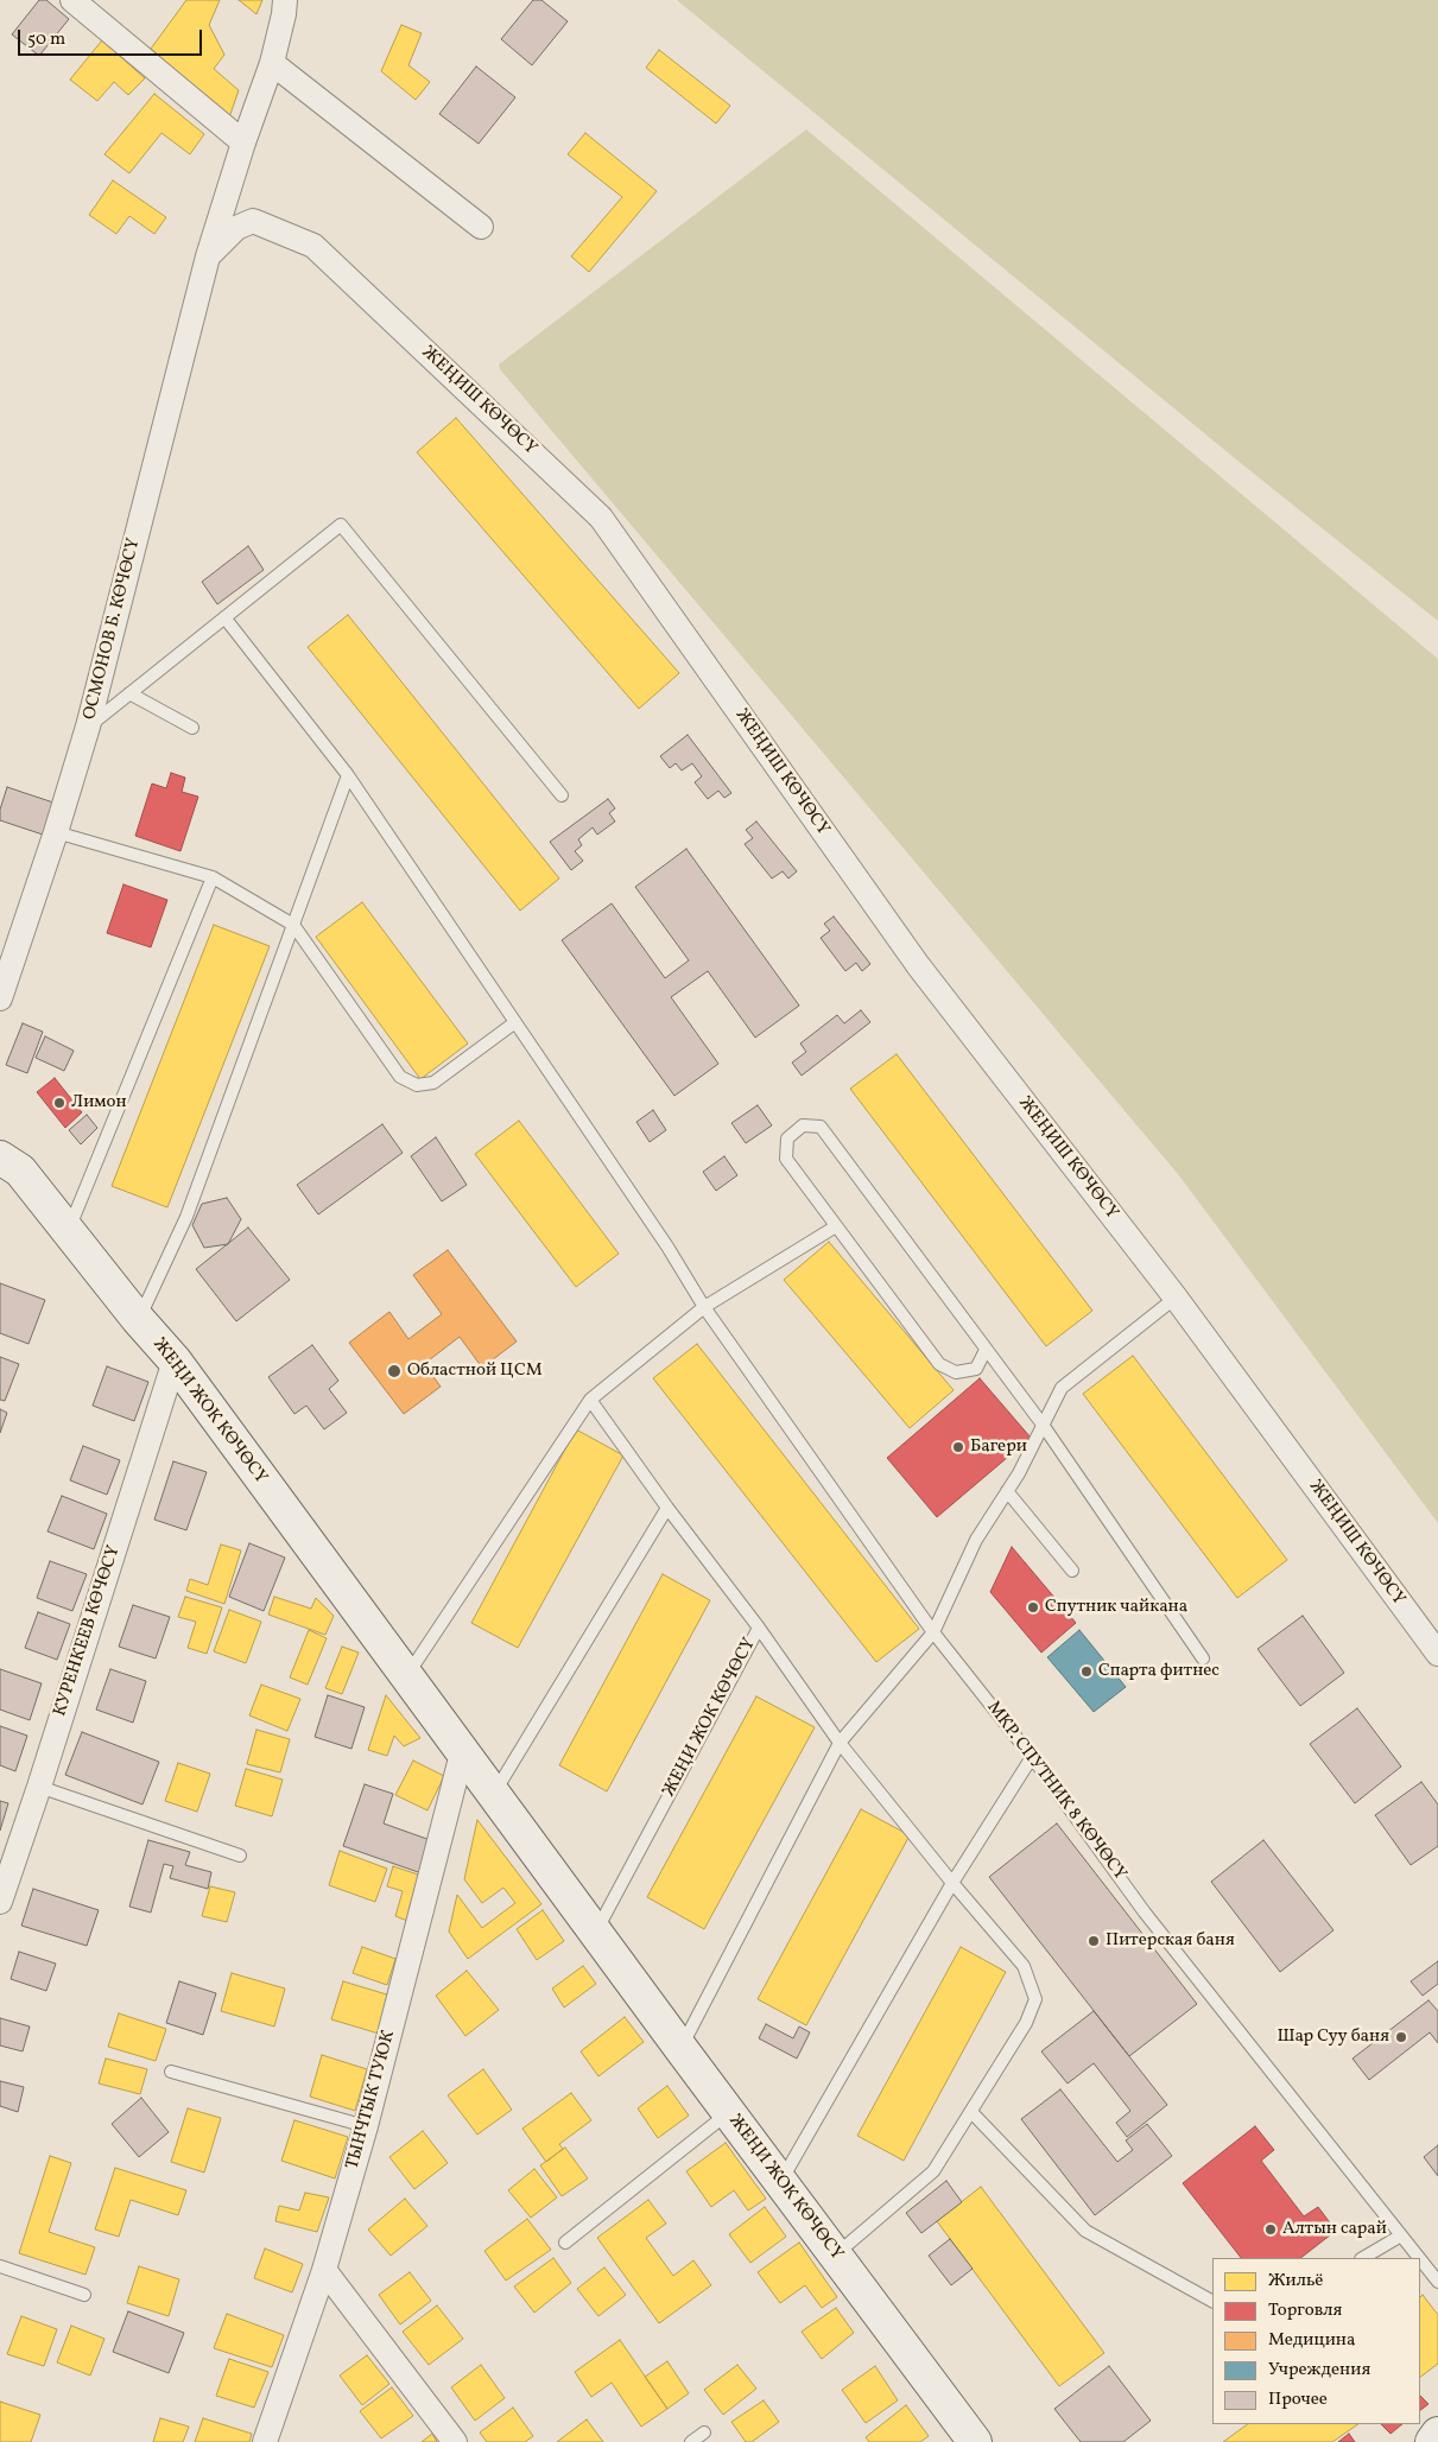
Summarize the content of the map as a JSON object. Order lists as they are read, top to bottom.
{
  "streets": {
    "main road": ["ЖЕҢИ ЖОК КӨЧӨСҮ"],
    "street": [
      "ЖЕҢИШ КӨЧӨСҮ",
      "ОСМОНОВ Б. КӨЧӨСҮ",
      "КУРЕНКЕЕВ КӨЧӨСҮ",
      "ТЫНЧТЫК ТУЮК"
    ],
    "lane": ["МКР. СПУТНИК 8 КӨЧӨСҮ"]
  },
  "crossings": [
    ["ЖЕҢИШ КӨЧӨСҮ", "ОСМОНОВ Б. КӨЧӨСҮ"],
    ["ЖЕҢИ ЖОК КӨЧӨСҮ", "КУРЕНКЕЕВ КӨЧӨСҮ"],
    ["ЖЕҢИ ЖОК КӨЧӨСҮ", "ТЫНЧТЫК ТУЮК"]
  ],
  "places": [
    "Лимон",
    "Областной ЦСМ",
    "Багери",
    "Спутник чайкана",
    "Спарта фитнес",
    "Питерская баня",
    "Шар Суу баня",
    "Алтын сарай"
  ],
  "legend": [
    "Жильё",
    "Торговля",
    "Медицина",
    "Учреждения",
    "Прочее"
  ],
  "scale_bar": "50 m"
}
